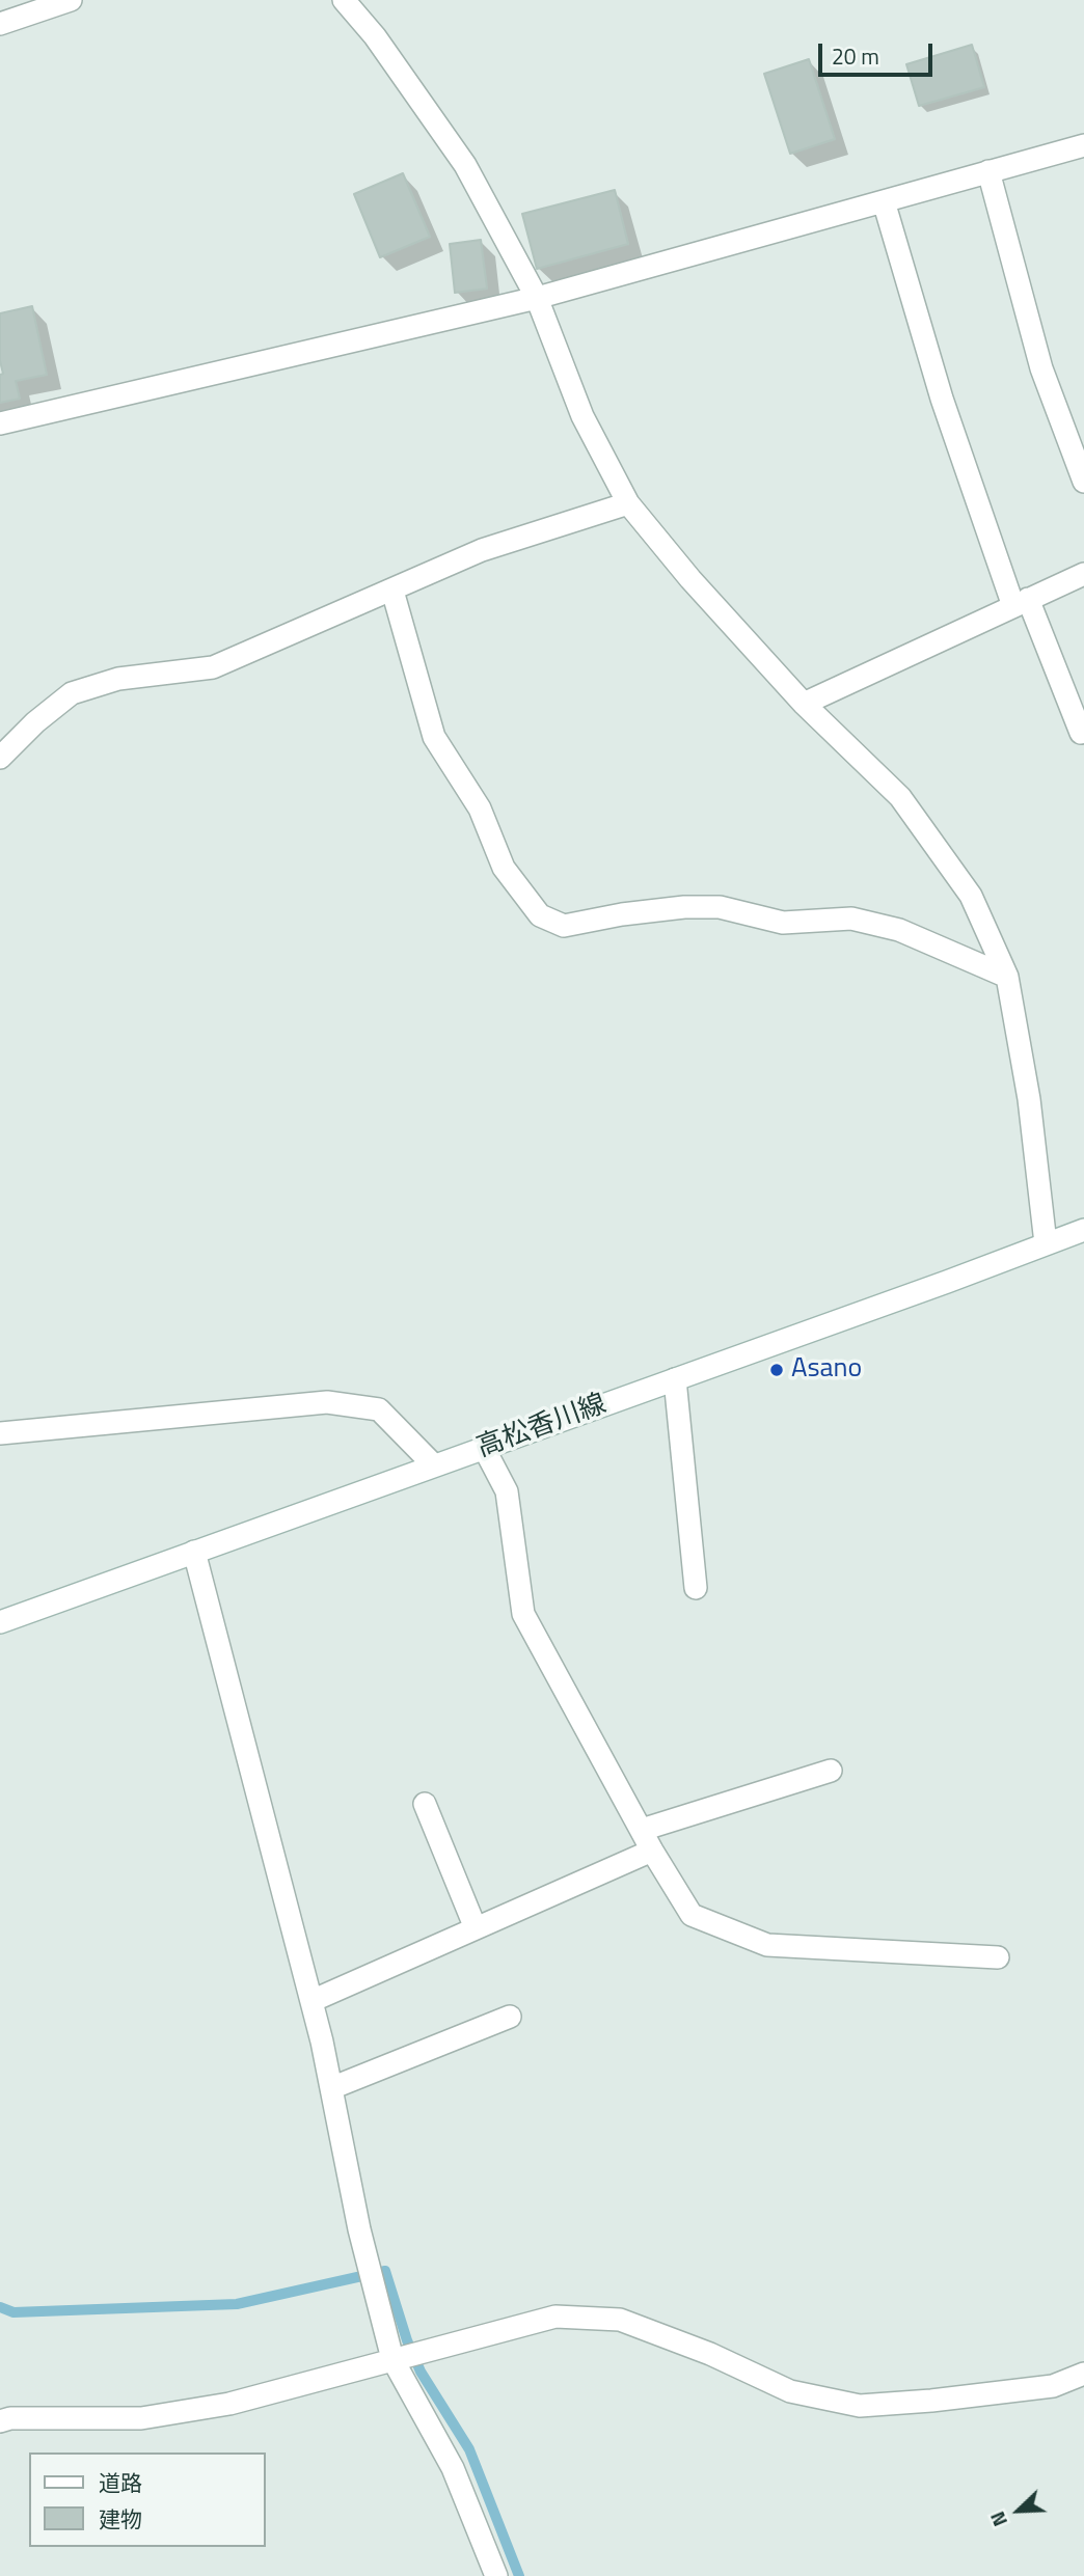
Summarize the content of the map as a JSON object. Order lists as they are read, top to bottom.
{
  "streets": {
    "street": ["高松香川線"]
  },
  "places": ["Asano"],
  "legend": ["道路", "建物"],
  "scale_bar": "20 m",
  "north": "bottom left"
}
